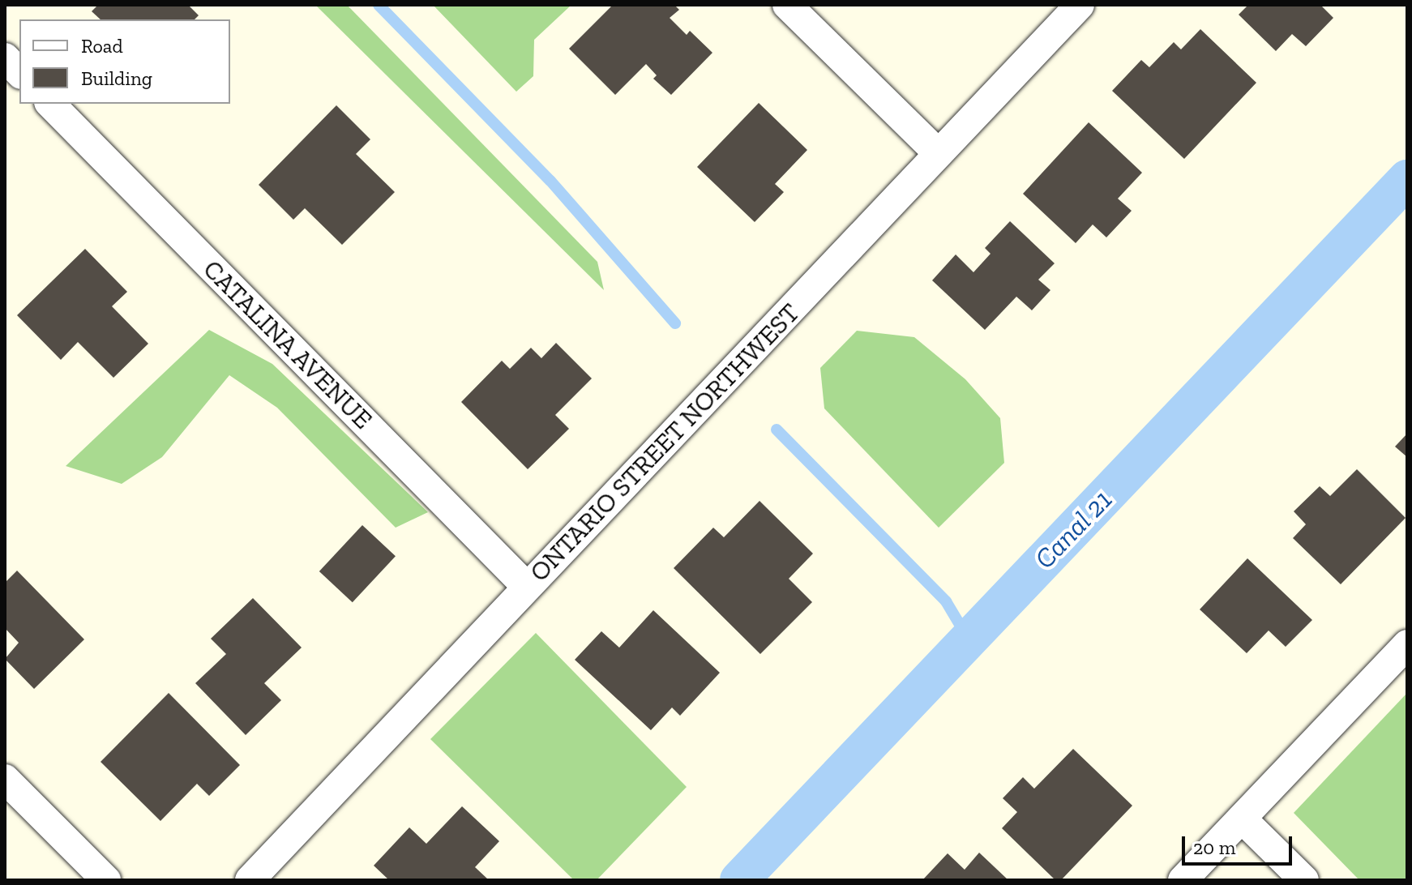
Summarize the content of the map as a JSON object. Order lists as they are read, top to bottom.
{
  "streets": {
    "street": ["CATALINA AVENUE", "ONTARIO STREET NORTHWEST"]
  },
  "crossings": [
    ["CATALINA AVENUE", "ONTARIO STREET NORTHWEST"]
  ],
  "water": ["Canal 21"],
  "legend": ["Road", "Building"],
  "scale_bar": "20 m"
}
